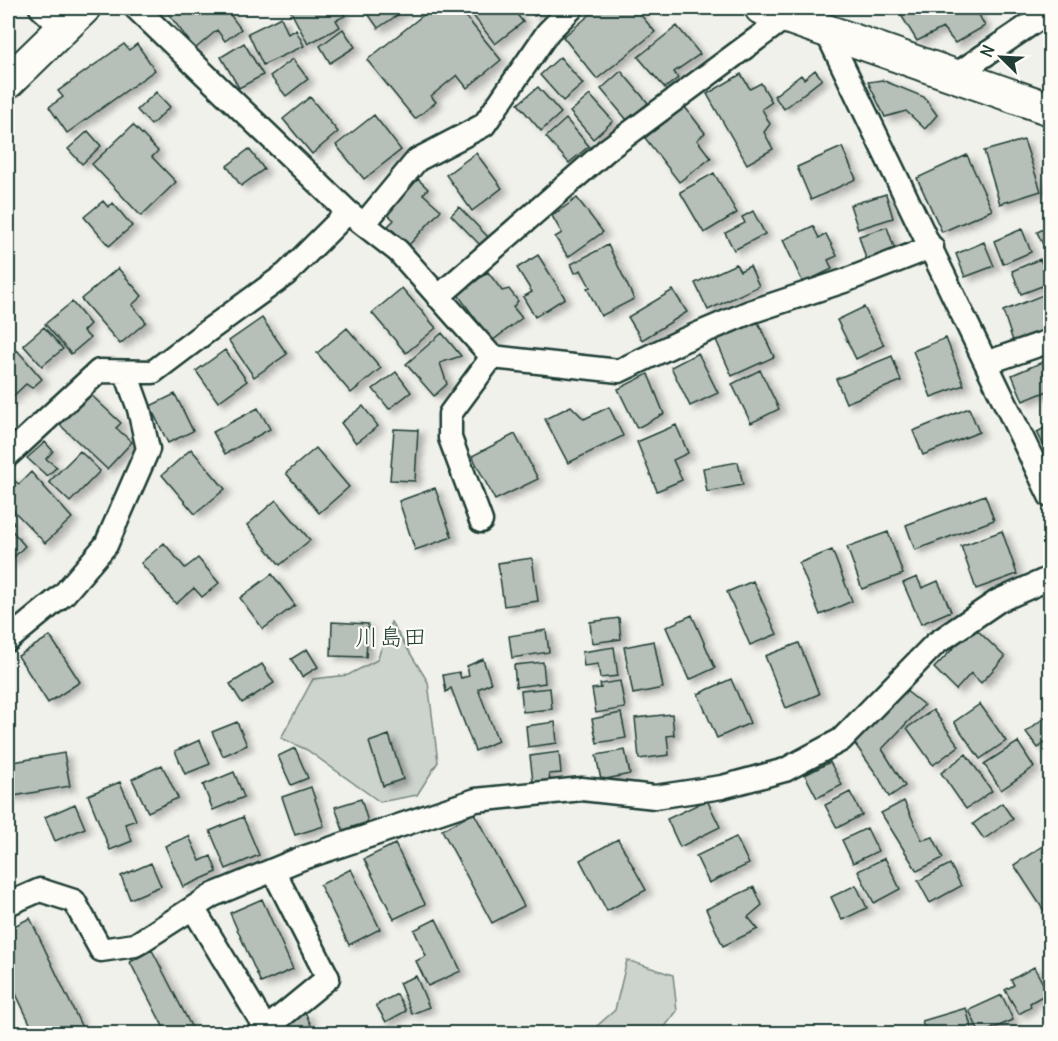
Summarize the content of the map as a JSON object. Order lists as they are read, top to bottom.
{
  "districts": ["川島田"],
  "north": "top left"
}
